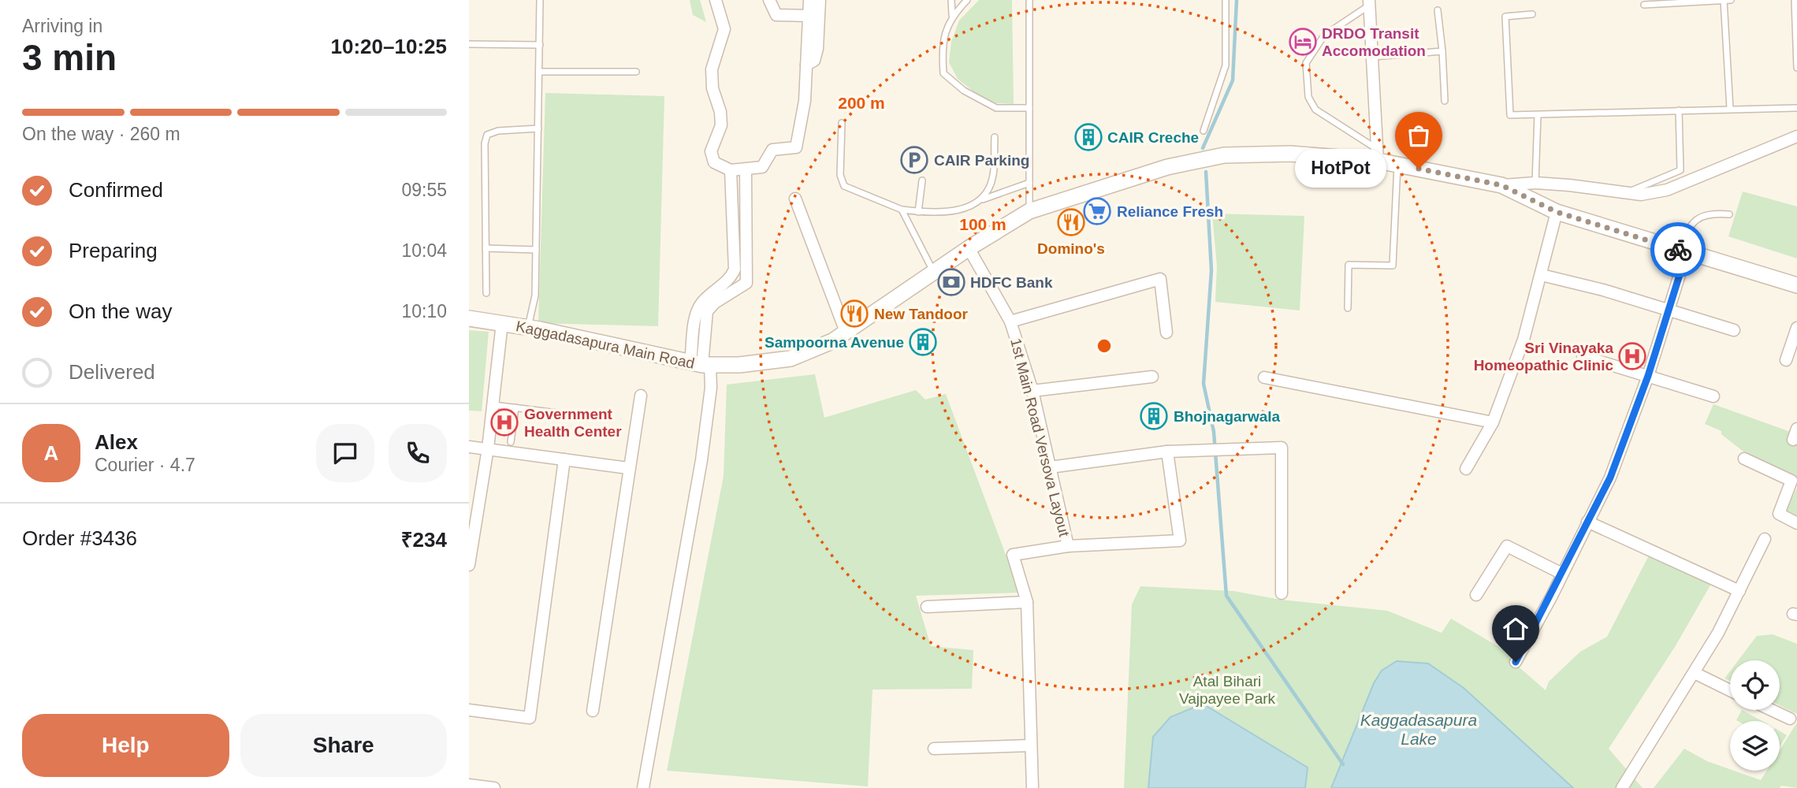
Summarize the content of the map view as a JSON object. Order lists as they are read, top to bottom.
{
  "streets": {
    "main road": ["Kaggadasapura Main Road"],
    "street": ["1st Main Road Versova Layout"]
  },
  "crossings": [
    ["Kaggadasapura Main Road", "1st Main Road Versova Layout"]
  ],
  "water": ["Kaggadasapura Lake"],
  "parks": ["Atal Bihari Vajpayee Park"],
  "places": {
    "hotel": ["DRDO Transit Accomodation"],
    "building": ["CAIR Creche", "Sampoorna Avenue", "Bhojnagarwala"],
    "parking": ["CAIR Parking"],
    "other": ["HotPot"],
    "supermarket": ["Reliance Fresh"],
    "restaurant": ["Domino's", "New Tandoor"],
    "bank": ["HDFC Bank"],
    "hospital": ["Sri Vinayaka Homeopathic Clinic", "Government Health Center"]
  },
  "page": {
    "heading": ["3 min", "Arriving in", "10:20–10:25"],
    "panel": [
      "Alex",
      "Courier · 4.7",
      "Order #3436",
      "₹234"
    ],
    "bar": "On the way · 260 m",
    "bubble": "HotPot",
    "list": [
      ["Confirmed", "09:55"],
      ["Preparing", "10:04"],
      ["On the way", "10:10"],
      "Delivered"
    ],
    "round": "A",
    "buttons": ["Help", "Share"]
  },
  "rings": ["200 m", "100 m"]
}
